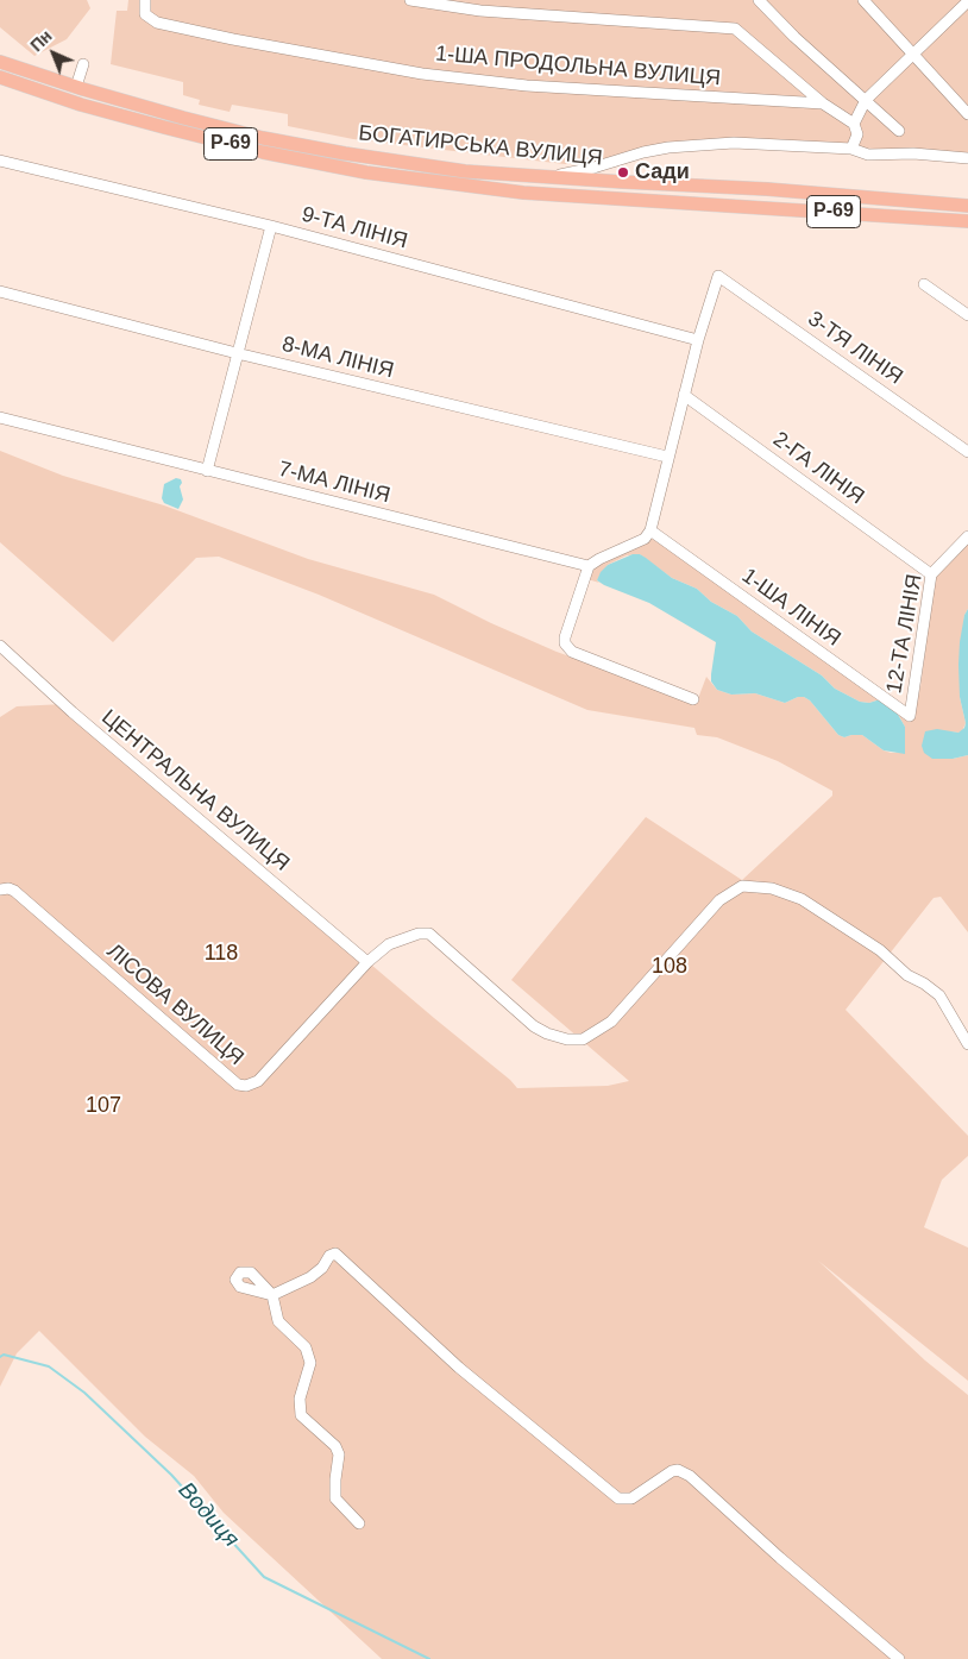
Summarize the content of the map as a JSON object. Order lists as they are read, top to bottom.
{
  "streets": {
    "main road": ["Р-69", "БОГАТИРСЬКА ВУЛИЦЯ"],
    "street": [
      "1-ША ПРОДОЛЬНА ВУЛИЦЯ",
      "9-ТА ЛІНІЯ",
      "3-ТЯ ЛІНІЯ",
      "8-МА ЛІНІЯ",
      "2-ГА ЛІНІЯ",
      "7-МА ЛІНІЯ",
      "1-ША ЛІНІЯ",
      "12-ТА ЛІНІЯ",
      "ЦЕНТРАЛЬНА ВУЛИЦЯ",
      "ЛІСОВА ВУЛИЦЯ"
    ]
  },
  "crossings": [
    ["9-ТА ЛІНІЯ", "3-ТЯ ЛІНІЯ"],
    ["2-ГА ЛІНІЯ", "12-ТА ЛІНІЯ"],
    ["1-ША ЛІНІЯ", "12-ТА ЛІНІЯ"],
    ["ЦЕНТРАЛЬНА ВУЛИЦЯ", "ЛІСОВА ВУЛИЦЯ"]
  ],
  "water": ["Водиця"],
  "parks": ["118", "108", "107"],
  "places": ["Сади"],
  "north": "top left"
}
